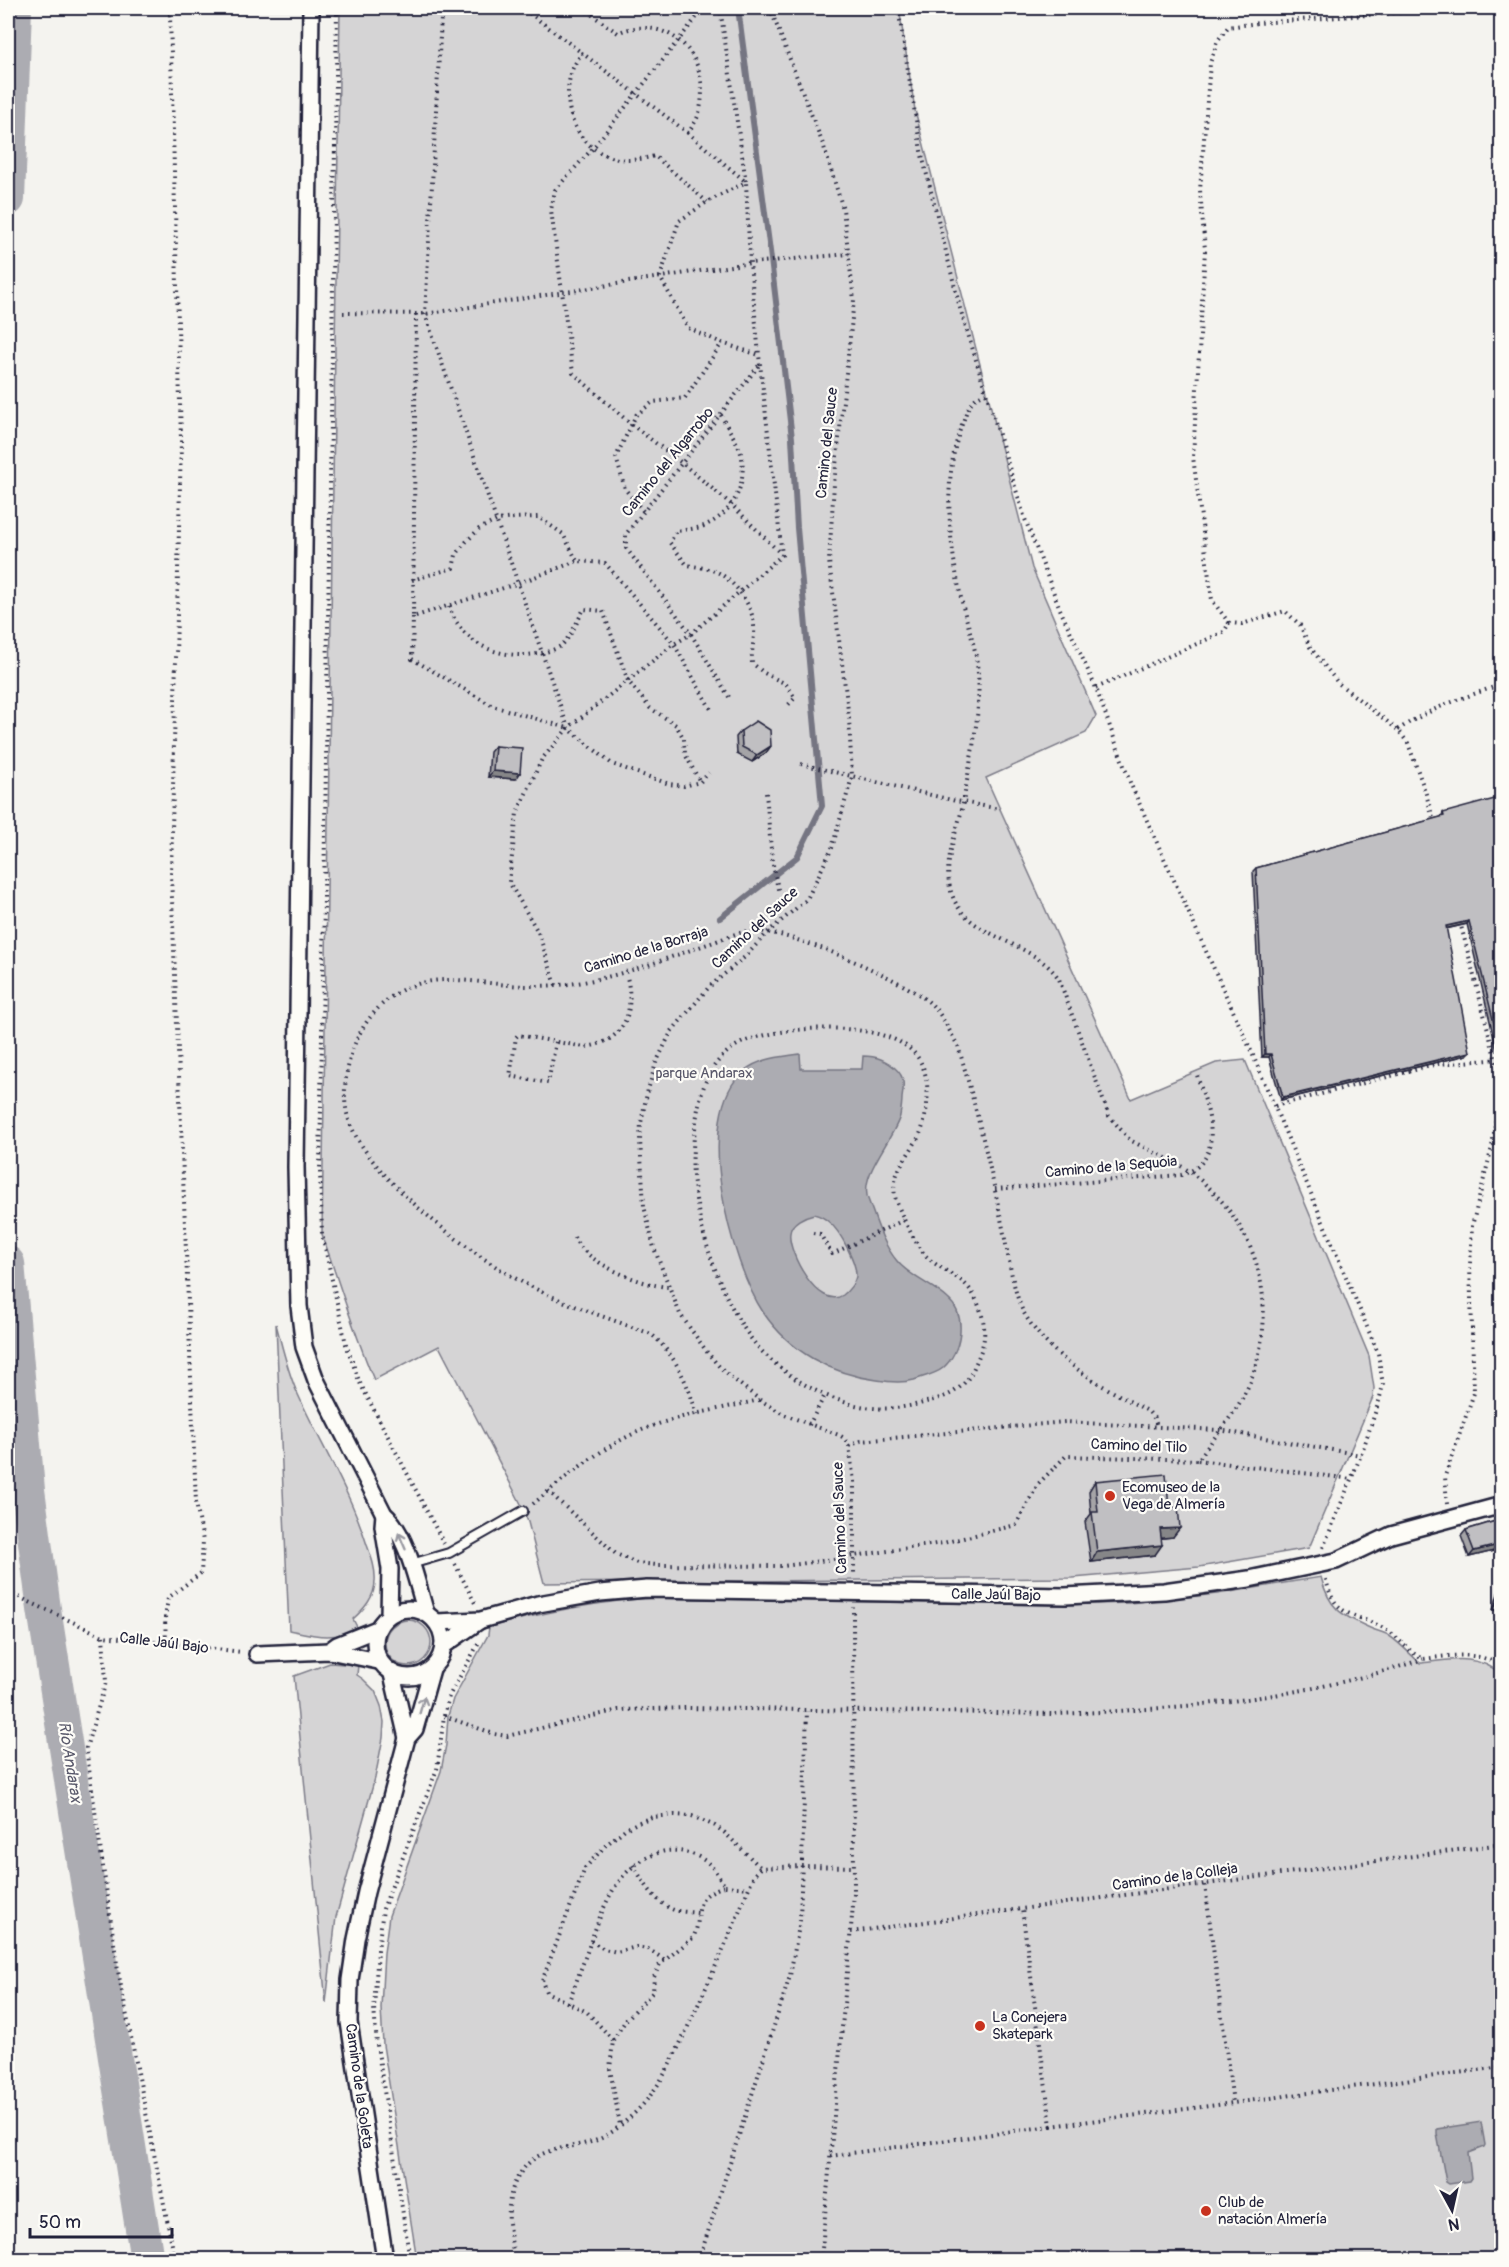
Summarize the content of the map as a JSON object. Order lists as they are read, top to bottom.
{
  "streets": {
    "street": ["Calle Jaúl Bajo", "Camino de la Goleta"],
    "path": [
      "Camino del Sauce",
      "Camino del Algarrobo",
      "Camino de la Borraja",
      "Camino de la Sequoia",
      "Camino del Tilo",
      "Camino de la Colleja"
    ]
  },
  "crossings": [
    ["Camino del Sauce", "Camino de la Borraja"],
    ["Camino del Sauce", "Camino del Tilo"],
    ["Camino del Sauce", "Calle Jaúl Bajo"],
    ["Camino del Sauce", "Camino de la Colleja"],
    ["Camino de la Borraja", "Camino de la Sequoia"],
    ["Camino de la Sequoia", "Camino del Tilo"],
    ["Calle Jaúl Bajo", "Camino de la Goleta"]
  ],
  "water": ["Río Andarax"],
  "parks": ["parque Andarax"],
  "places": ["Ecomuseo de la Vega de Almería", "La Conejera Skatepark", "Club de natación Almería"],
  "scale_bar": "50 m",
  "north": "bottom"
}
